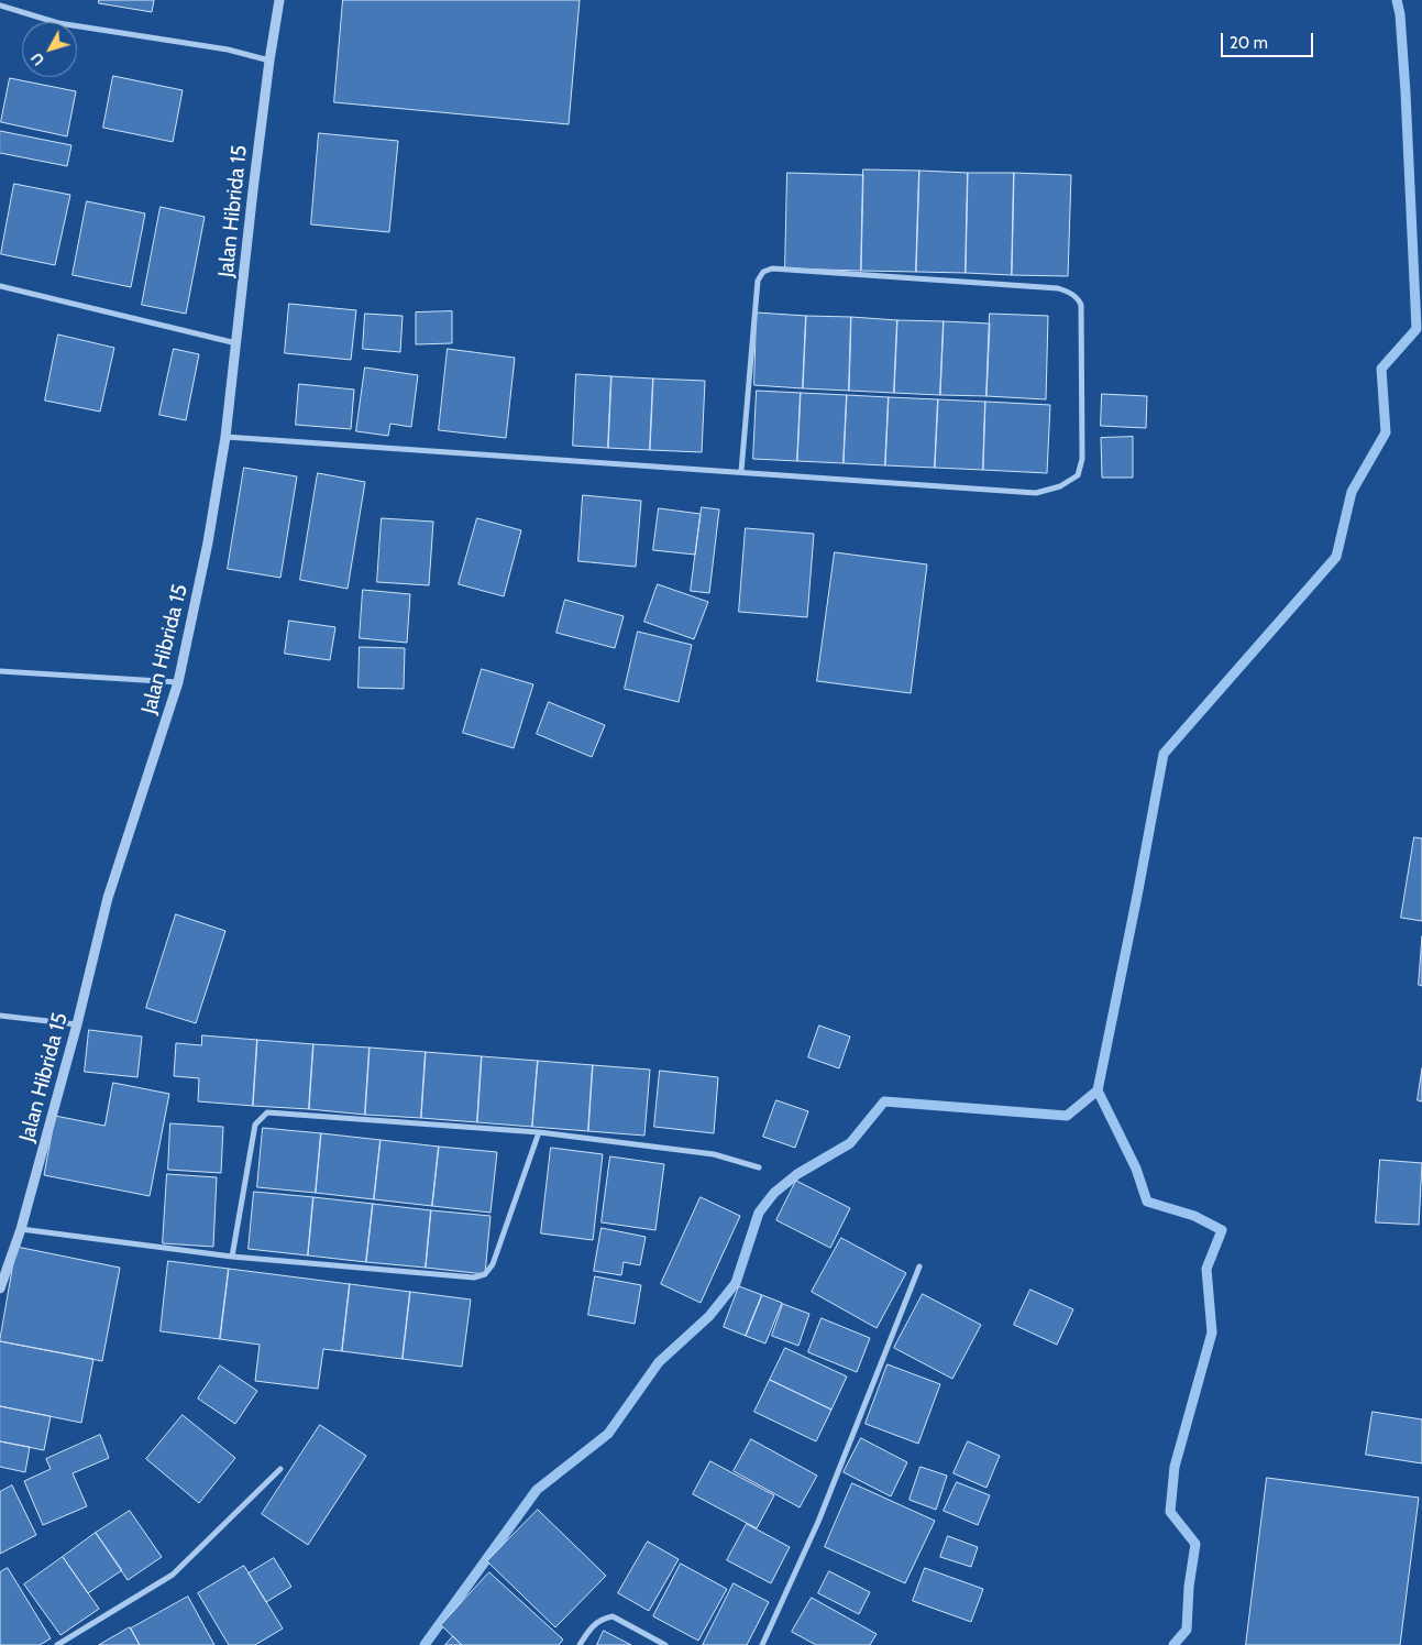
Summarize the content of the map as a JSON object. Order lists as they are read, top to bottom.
{
  "streets": {
    "street": ["Jalan Hibrida 15"]
  },
  "scale_bar": "20 m",
  "north": "bottom left"
}
